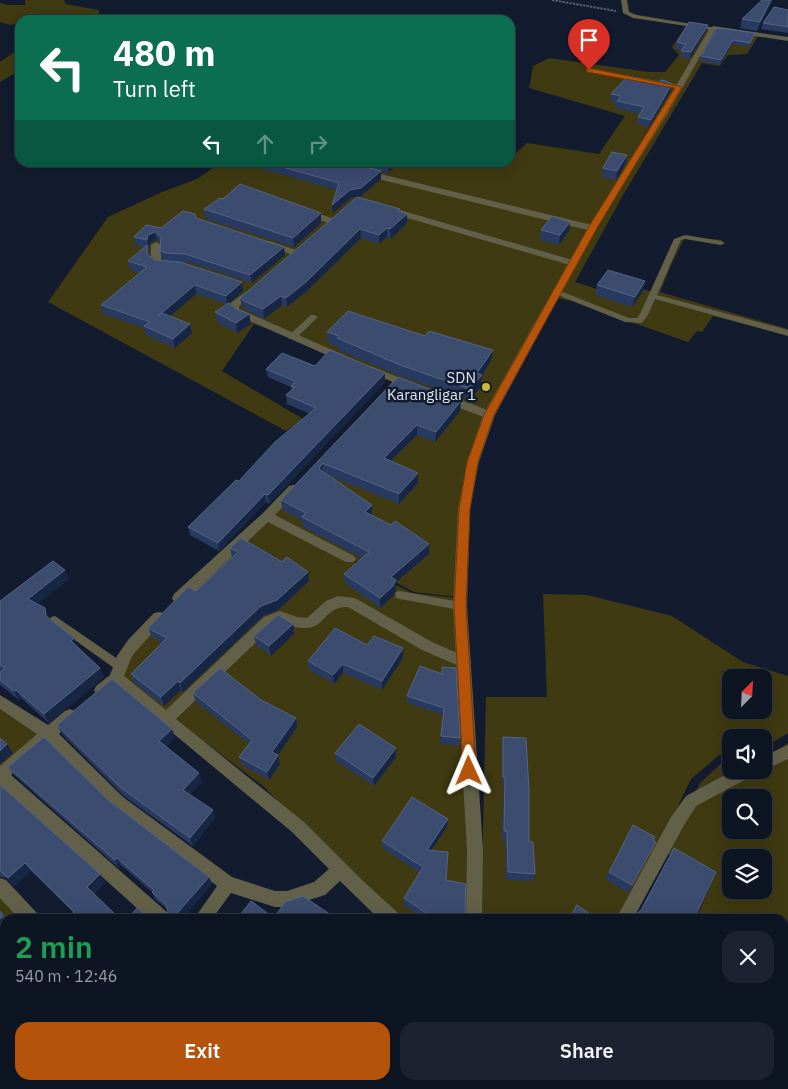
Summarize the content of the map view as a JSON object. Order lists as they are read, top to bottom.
{
  "places": ["SDN Karangligar 1"],
  "north": "top right",
  "page": {
    "turn": ["480 m", "Turn left"],
    "heading": ["2 min", "540 m · 12:46"],
    "buttons": ["Exit", "Share"]
  }
}
